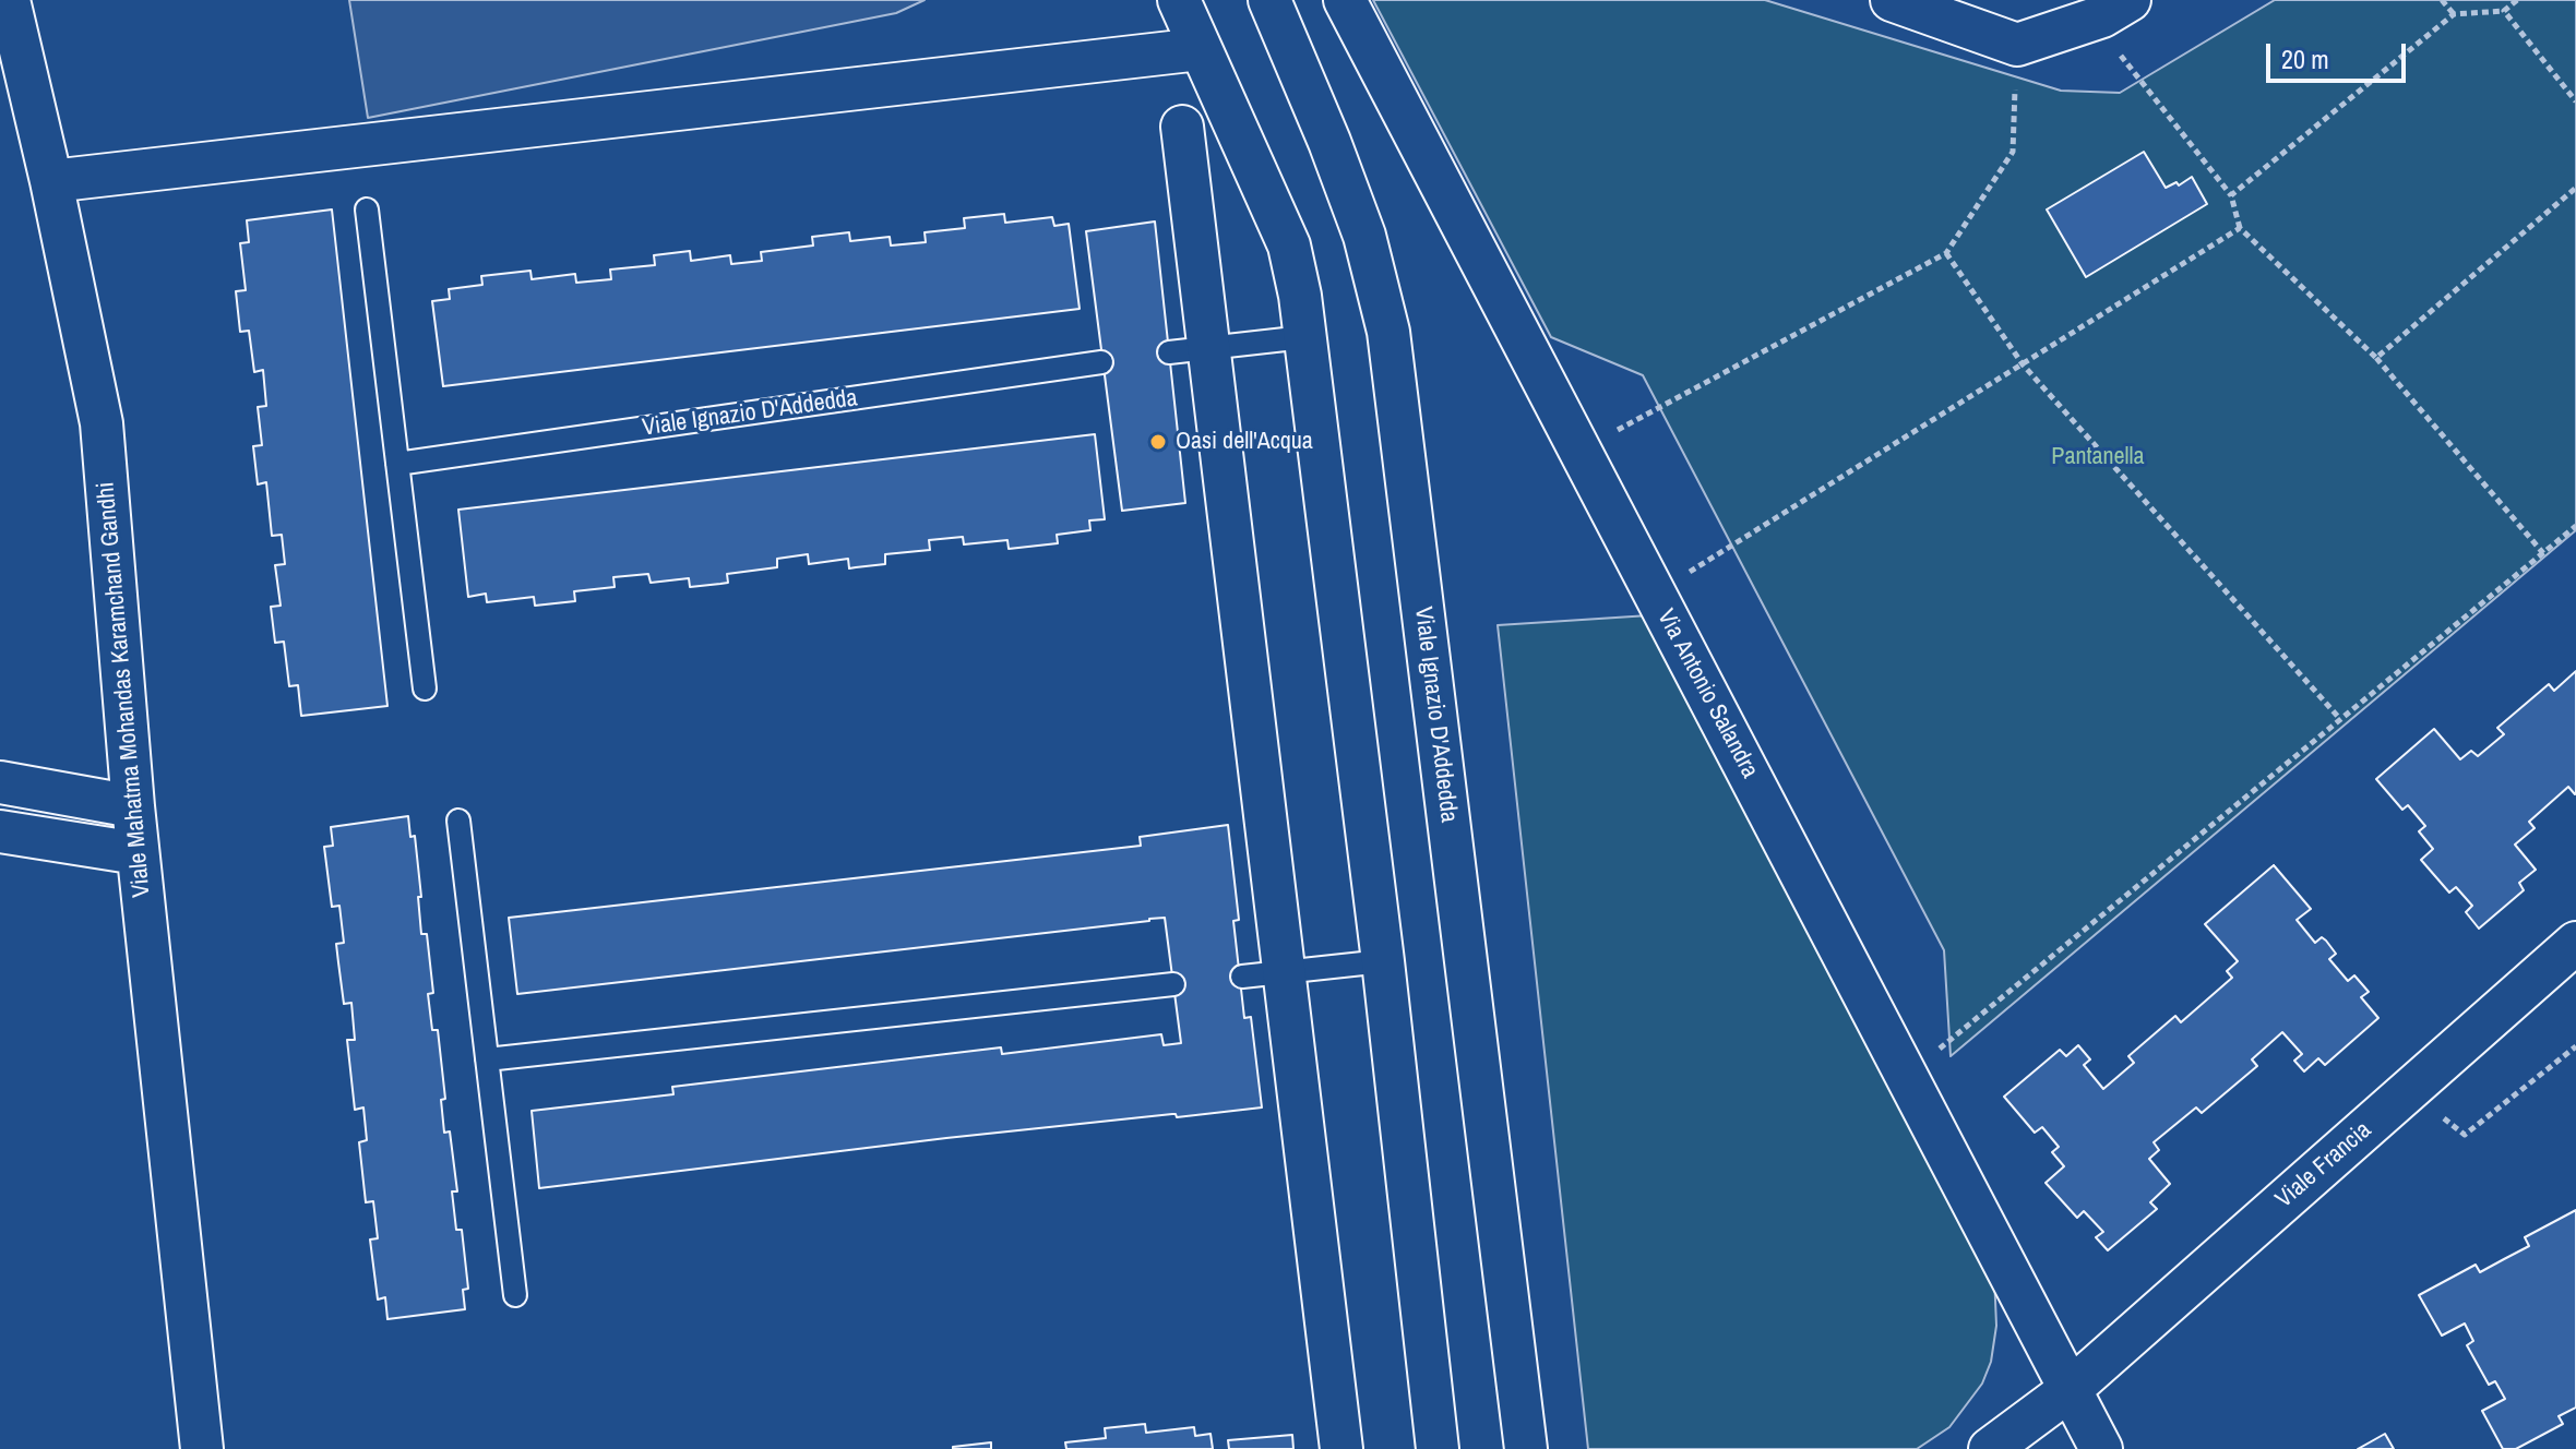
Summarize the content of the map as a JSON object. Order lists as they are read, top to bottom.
{
  "streets": {
    "street": [
      "Viale Ignazio D'Addedda",
      "Viale Mahatma Mohandas Karamchand Gandhi",
      "Via Antonio Salandra",
      "Viale Francia"
    ]
  },
  "crossings": [
    ["Via Antonio Salandra", "Viale Francia"]
  ],
  "parks": ["Pantanella"],
  "places": ["Oasi dell'Acqua"],
  "scale_bar": "20 m"
}
